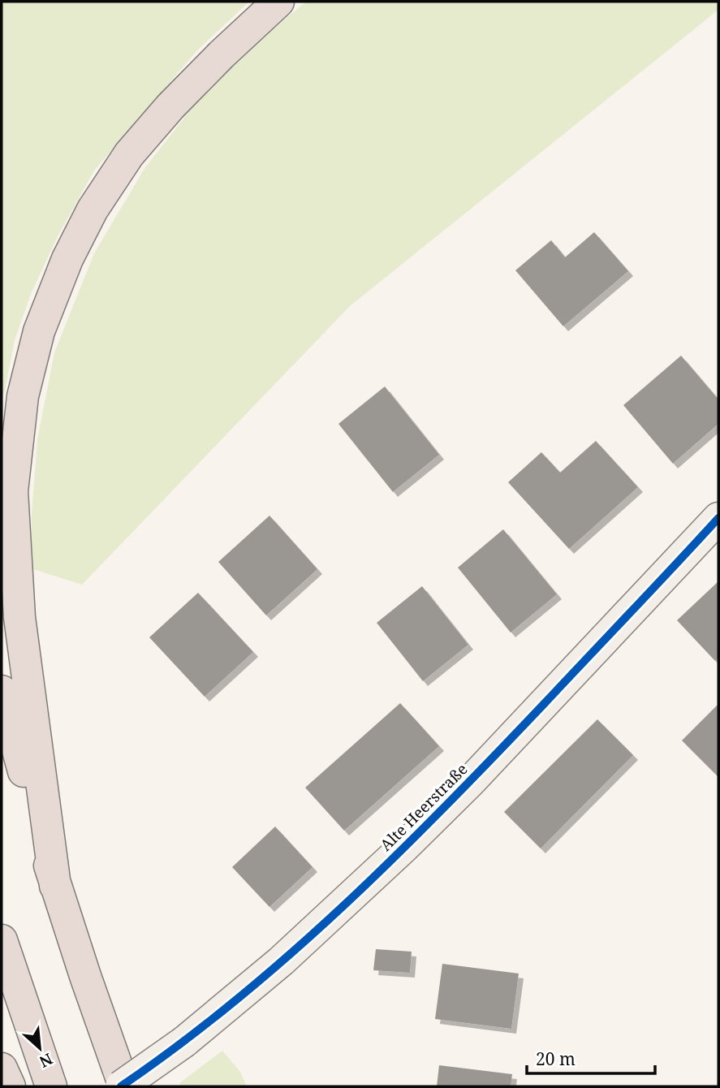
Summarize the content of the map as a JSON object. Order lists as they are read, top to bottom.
{
  "streets": {
    "street": ["Alte Heerstraße"]
  },
  "scale_bar": "20 m",
  "north": "bottom right"
}
